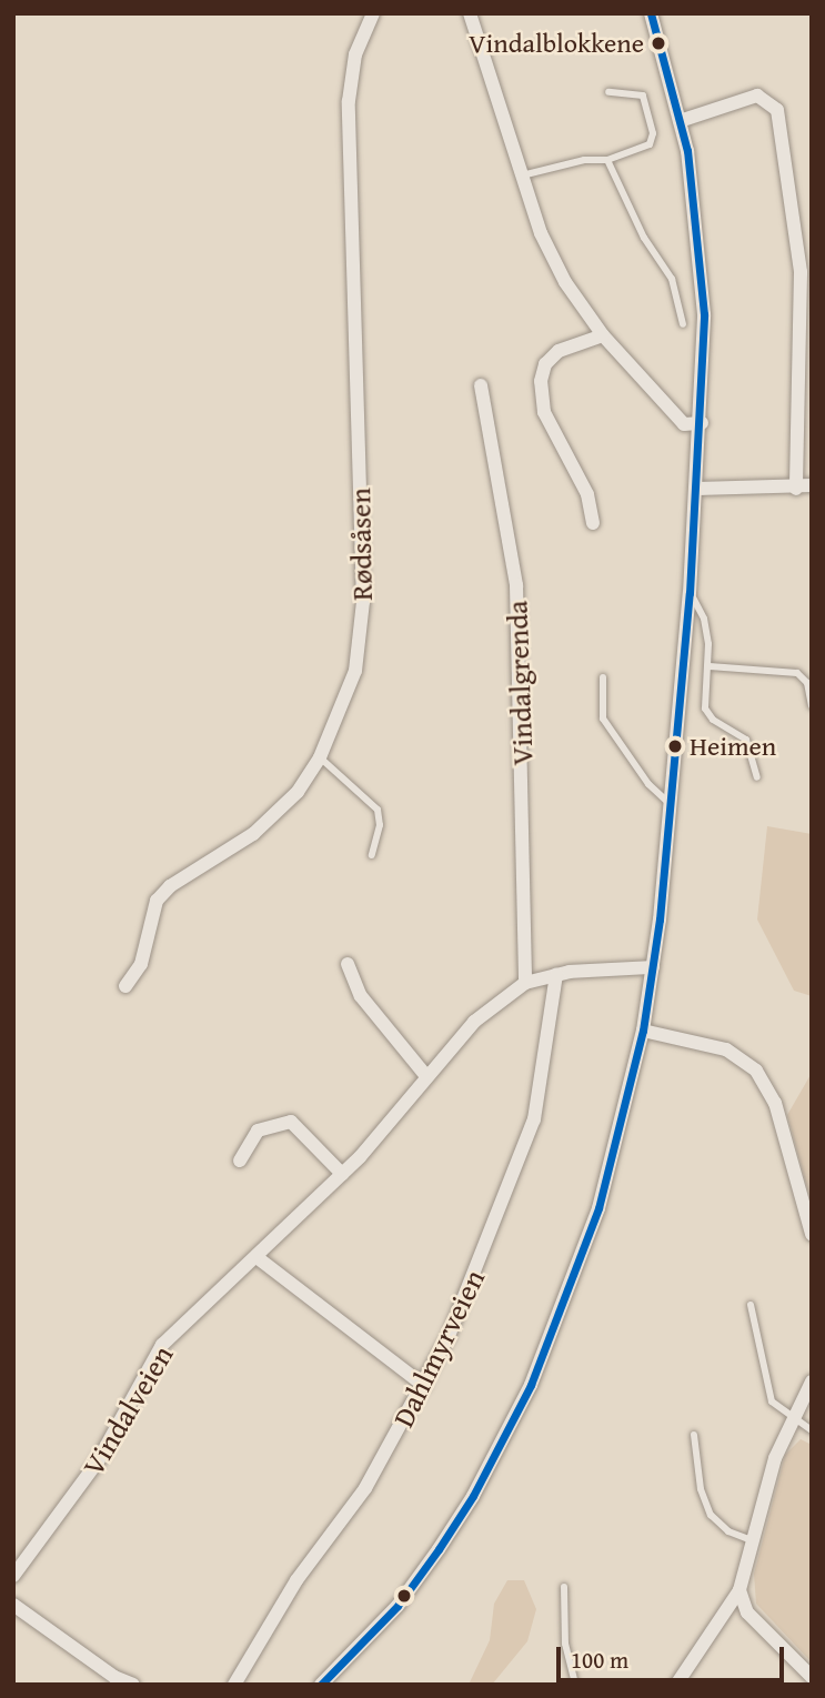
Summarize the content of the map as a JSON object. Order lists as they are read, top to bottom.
{
  "streets": {
    "street": [
      "Rødsåsen",
      "Vindalgrenda",
      "Dahlmyrveien",
      "Vindalveien"
    ]
  },
  "crossings": [
    ["Vindalgrenda", "Vindalveien"],
    ["Dahlmyrveien", "Vindalveien"]
  ],
  "places": ["Vindalblokkene", "Heimen"],
  "scale_bar": "100 m"
}
